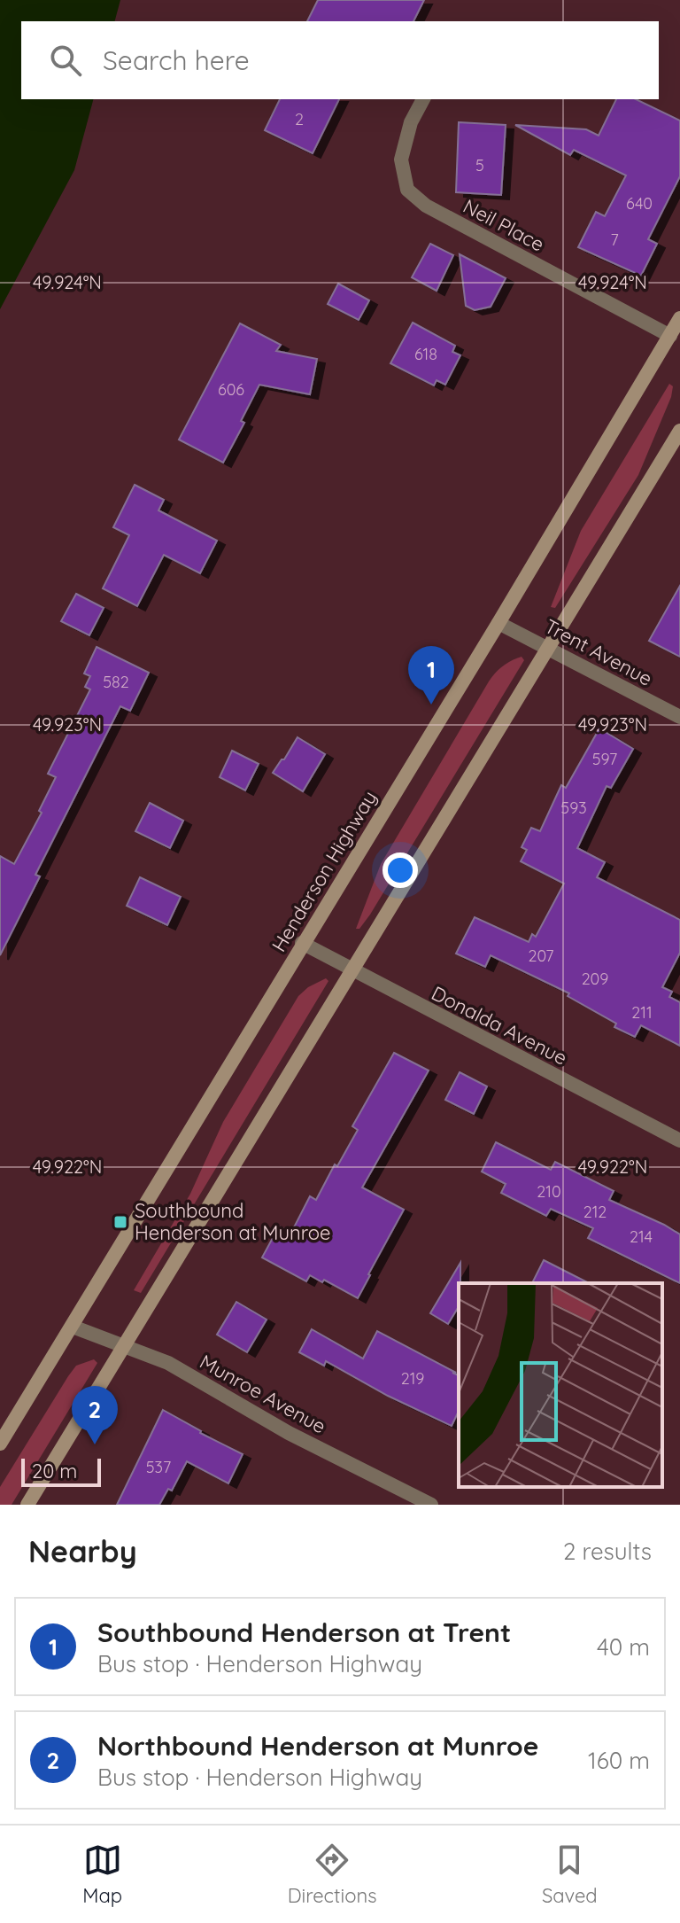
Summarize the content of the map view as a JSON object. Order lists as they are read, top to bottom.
{
  "streets": {
    "main road": ["Henderson Highway"],
    "street": [
      "Neil Place",
      "Trent Avenue",
      "Donalda Avenue",
      "Munroe Avenue"
    ]
  },
  "crossings": [
    ["Neil Place", "Henderson Highway"],
    ["Trent Avenue", "Henderson Highway"],
    ["Henderson Highway", "Donalda Avenue"],
    ["Henderson Highway", "Munroe Avenue"]
  ],
  "places": {
    "transit": ["Southbound Henderson at Munroe"]
  },
  "house_numbers": [
    "2",
    "5",
    "640",
    "7",
    "618",
    "606",
    "582",
    "597",
    "593",
    "207",
    "209",
    "211",
    "210",
    "212",
    "214",
    "219",
    "537"
  ],
  "scale_bar": "20 m",
  "page": {
    "search": "Search here",
    "pins": ["1", "2"],
    "scale": "20 m",
    "heading": ["Nearby", "2 results"],
    "list": [
      {
        "mark": "1",
        "name": "Southbound Henderson at Trent",
        "note": "Bus stop · Henderson Highway",
        "value": "40 m"
      },
      {
        "mark": "2",
        "name": "Northbound Henderson at Munroe",
        "note": "Bus stop · Henderson Highway",
        "value": "160 m"
      }
    ],
    "nav": ["Map", "Directions", "Saved"]
  },
  "coordinates": ["49.924°N", "49.923°N", "49.922°N"]
}
